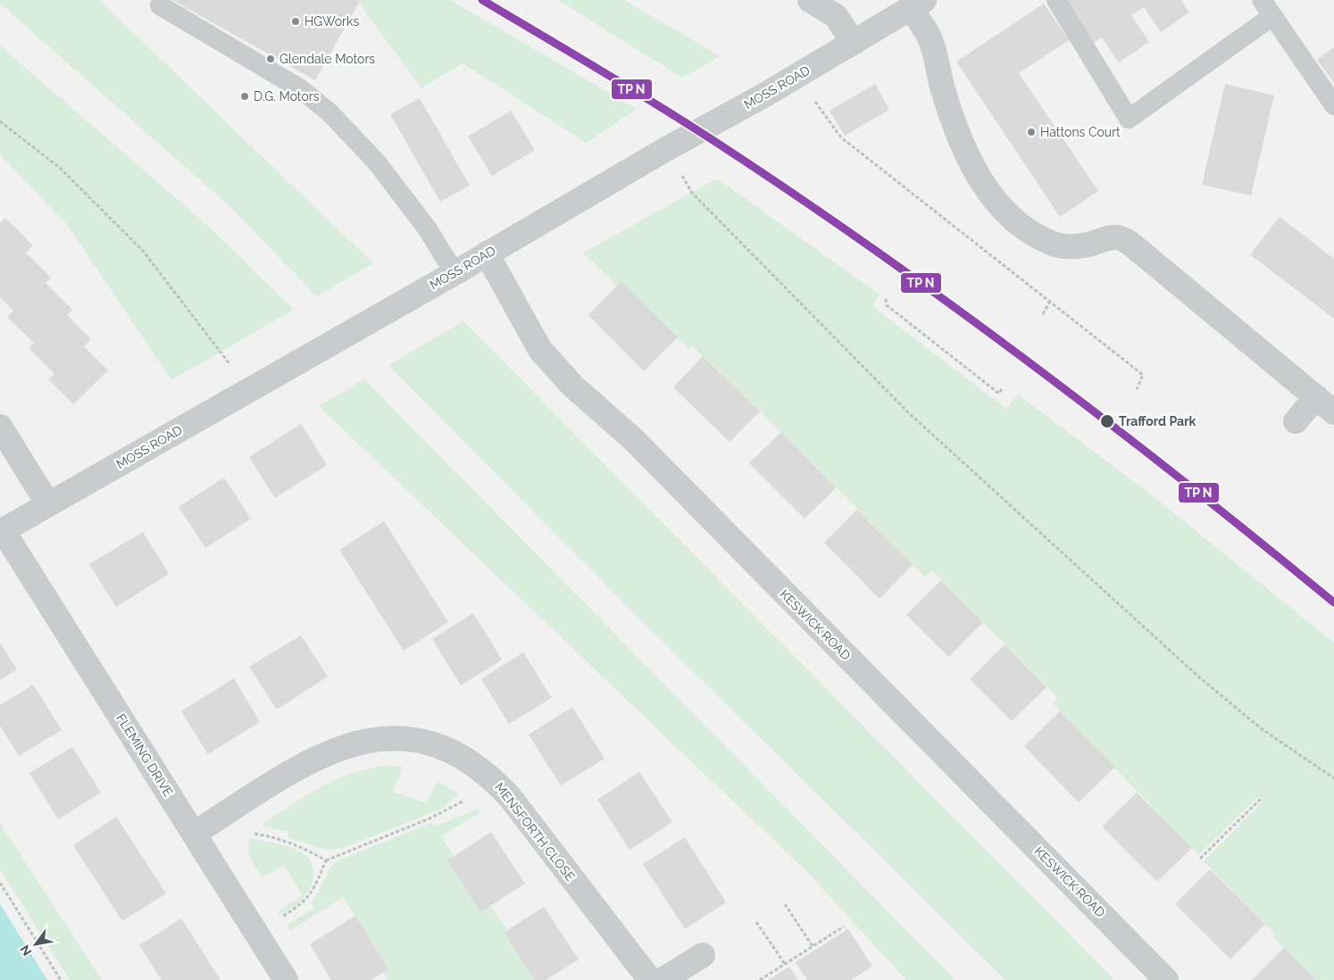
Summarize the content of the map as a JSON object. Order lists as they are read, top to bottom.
{
  "streets": {
    "street": [
      "MOSS ROAD",
      "KESWICK ROAD",
      "FLEMING DRIVE",
      "MENSFORTH CLOSE"
    ]
  },
  "crossings": [
    ["MOSS ROAD", "KESWICK ROAD"],
    ["MOSS ROAD", "FLEMING DRIVE"],
    ["FLEMING DRIVE", "MENSFORTH CLOSE"]
  ],
  "places": [
    "HGWorks",
    "Glendale Motors",
    "D.G. Motors",
    "Hattons Court",
    "Trafford Park"
  ],
  "north": "bottom left"
}
